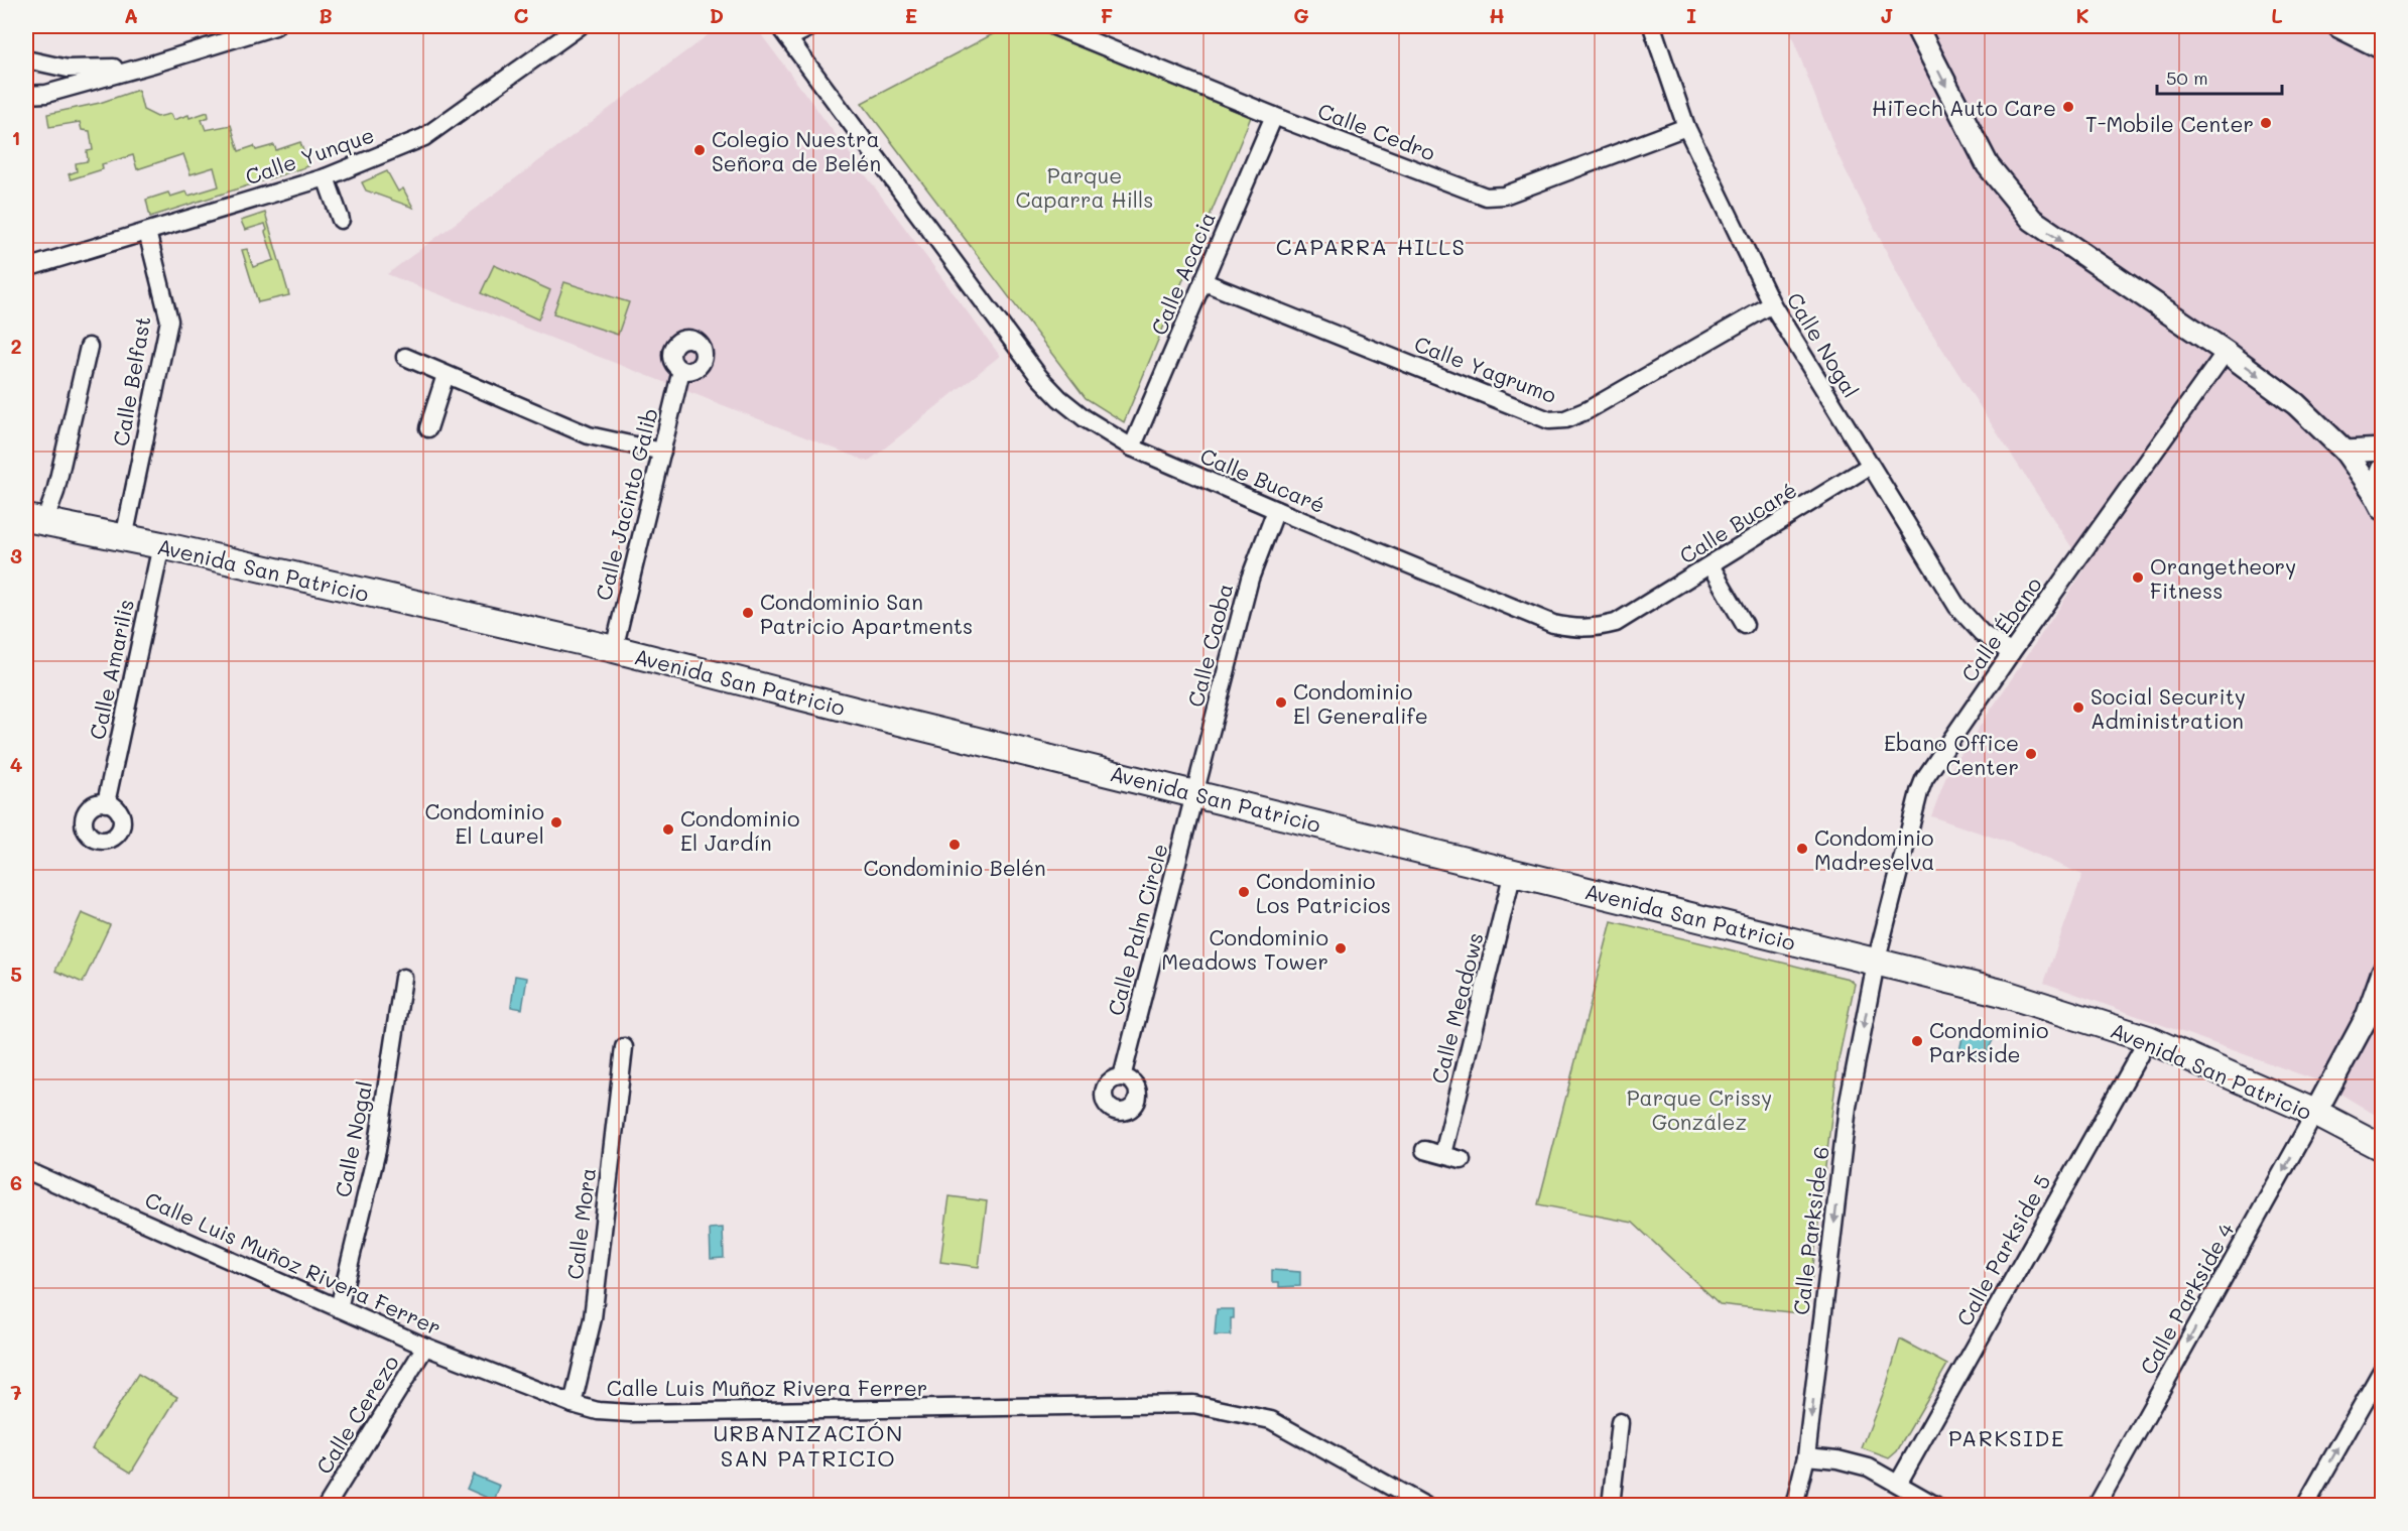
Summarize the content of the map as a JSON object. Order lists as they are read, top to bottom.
{
  "streets": {
    "main road": ["Avenida San Patricio"],
    "street": [
      "Calle Cedro",
      "Calle Yunque",
      "Calle Acacia",
      "Calle Nogal",
      "Calle Yagrumo",
      "Calle Belfast",
      "Calle Bucaré",
      "Calle Jacinto Galib",
      "Calle Ébano",
      "Calle Caoba",
      "Calle Amarilis",
      "Calle Palm Circle",
      "Calle Meadows",
      "Calle Mora",
      "Calle Parkside 6",
      "Calle Parkside 5",
      "Calle Luis Muñoz Rivera Ferrer",
      "Calle Parkside 4",
      "Calle Cerezo"
    ]
  },
  "crossings": [
    ["Calle Cedro", "Calle Acacia"],
    ["Calle Cedro", "Calle Nogal"],
    ["Calle Yunque", "Calle Belfast"],
    ["Calle Acacia", "Calle Yagrumo"],
    ["Calle Acacia", "Calle Bucaré"],
    ["Calle Nogal", "Calle Yagrumo"],
    ["Calle Nogal", "Calle Bucaré"],
    ["Calle Nogal", "Calle Ébano"],
    ["Calle Nogal", "Calle Luis Muñoz Rivera Ferrer"],
    ["Calle Belfast", "Avenida San Patricio"],
    ["Calle Bucaré", "Calle Caoba"],
    ["Calle Jacinto Galib", "Avenida San Patricio"],
    ["Avenida San Patricio", "Calle Ébano"],
    ["Avenida San Patricio", "Calle Caoba"],
    ["Avenida San Patricio", "Calle Amarilis"],
    ["Avenida San Patricio", "Calle Palm Circle"],
    ["Avenida San Patricio", "Calle Meadows"],
    ["Avenida San Patricio", "Calle Parkside 6"],
    ["Avenida San Patricio", "Calle Parkside 5"],
    ["Avenida San Patricio", "Calle Parkside 4"],
    ["Calle Ébano", "Calle Parkside 6"],
    ["Calle Caoba", "Calle Palm Circle"],
    ["Calle Mora", "Calle Luis Muñoz Rivera Ferrer"],
    ["Calle Luis Muñoz Rivera Ferrer", "Calle Cerezo"]
  ],
  "one_way": ["Calle Parkside 6", "Calle Parkside 4"],
  "districts": ["CAPARRA HILLS", "URBANIZACIÓN SAN PATRICIO", "PARKSIDE"],
  "parks": ["Parque Caparra Hills", "Parque Crissy González"],
  "places": [
    "HiTech Auto Care",
    "T-Mobile Center",
    "Colegio Nuestra Señora de Belén",
    "Orangetheory Fitness",
    "Condominio San Patricio Apartments",
    "Condominio El Generalife",
    "Social Security Administration",
    "Ebano Office Center",
    "Condominio El Laurel",
    "Condominio El Jardín",
    "Condominio Belén",
    "Condominio Madreselva",
    "Condominio Los Patricios",
    "Condominio Meadows Tower",
    "Condominio Parkside"
  ],
  "scale_bar": "50 m",
  "grid": {
    "columns": [
      "A",
      "B",
      "C",
      "D",
      "E",
      "F",
      "G",
      "H",
      "I",
      "J",
      "K",
      "L"
    ],
    "rows": [
      "1",
      "2",
      "3",
      "4",
      "5",
      "6",
      "7"
    ]
  }
}
